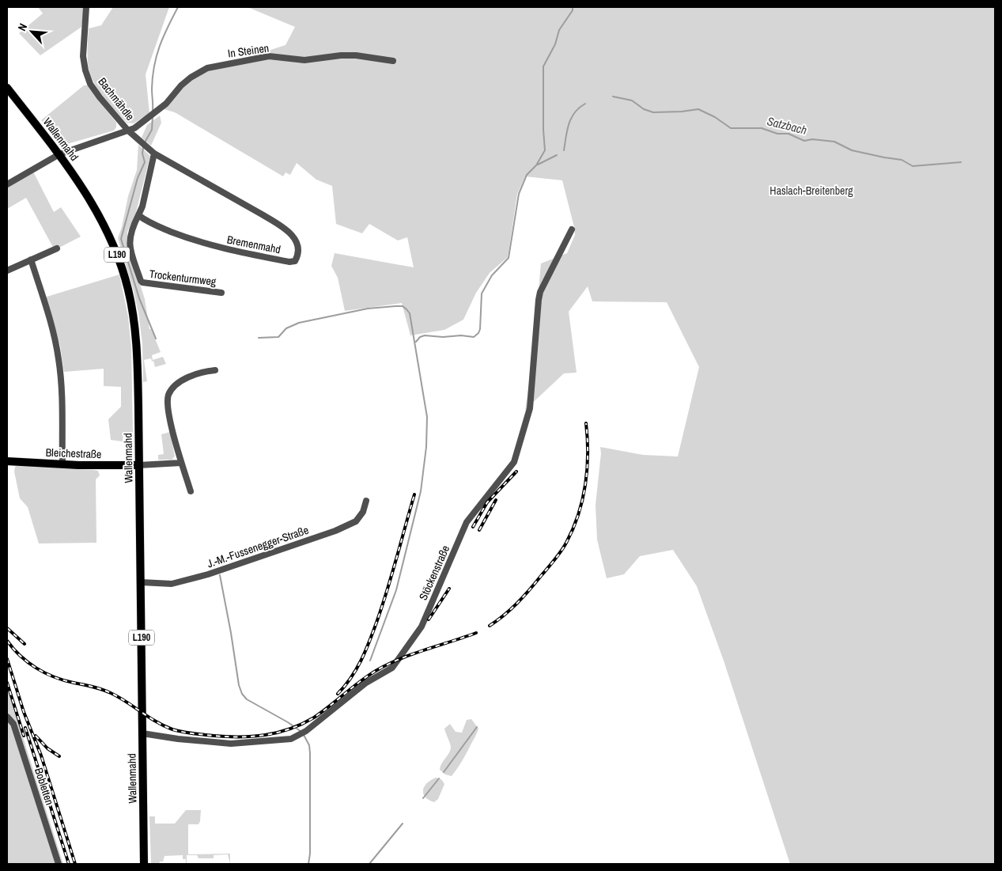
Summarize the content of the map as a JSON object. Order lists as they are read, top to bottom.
{
  "streets": {
    "main road": ["Wallenmahd", "L190", "Bleichestraße"],
    "street": [
      "In Steinen",
      "Bachmähdle",
      "Bremenmahd",
      "Trockenturmweg",
      "J.-M.-Fussenegger-Straße",
      "Stöckenstraße",
      "Bobletten"
    ]
  },
  "crossings": [
    ["In Steinen", "Bachmähdle"],
    ["In Steinen", "Bremenmahd"],
    ["Bachmähdle", "Wallenmahd"],
    ["Bachmähdle", "Bremenmahd"],
    ["Wallenmahd", "Bleichestraße"],
    ["Wallenmahd", "J.-M.-Fussenegger-Straße"],
    ["Wallenmahd", "Stöckenstraße"],
    ["Bremenmahd", "Trockenturmweg"]
  ],
  "water": ["Satzbach"],
  "parks": ["Haslach-Breitenberg"],
  "north": "top left"
}
